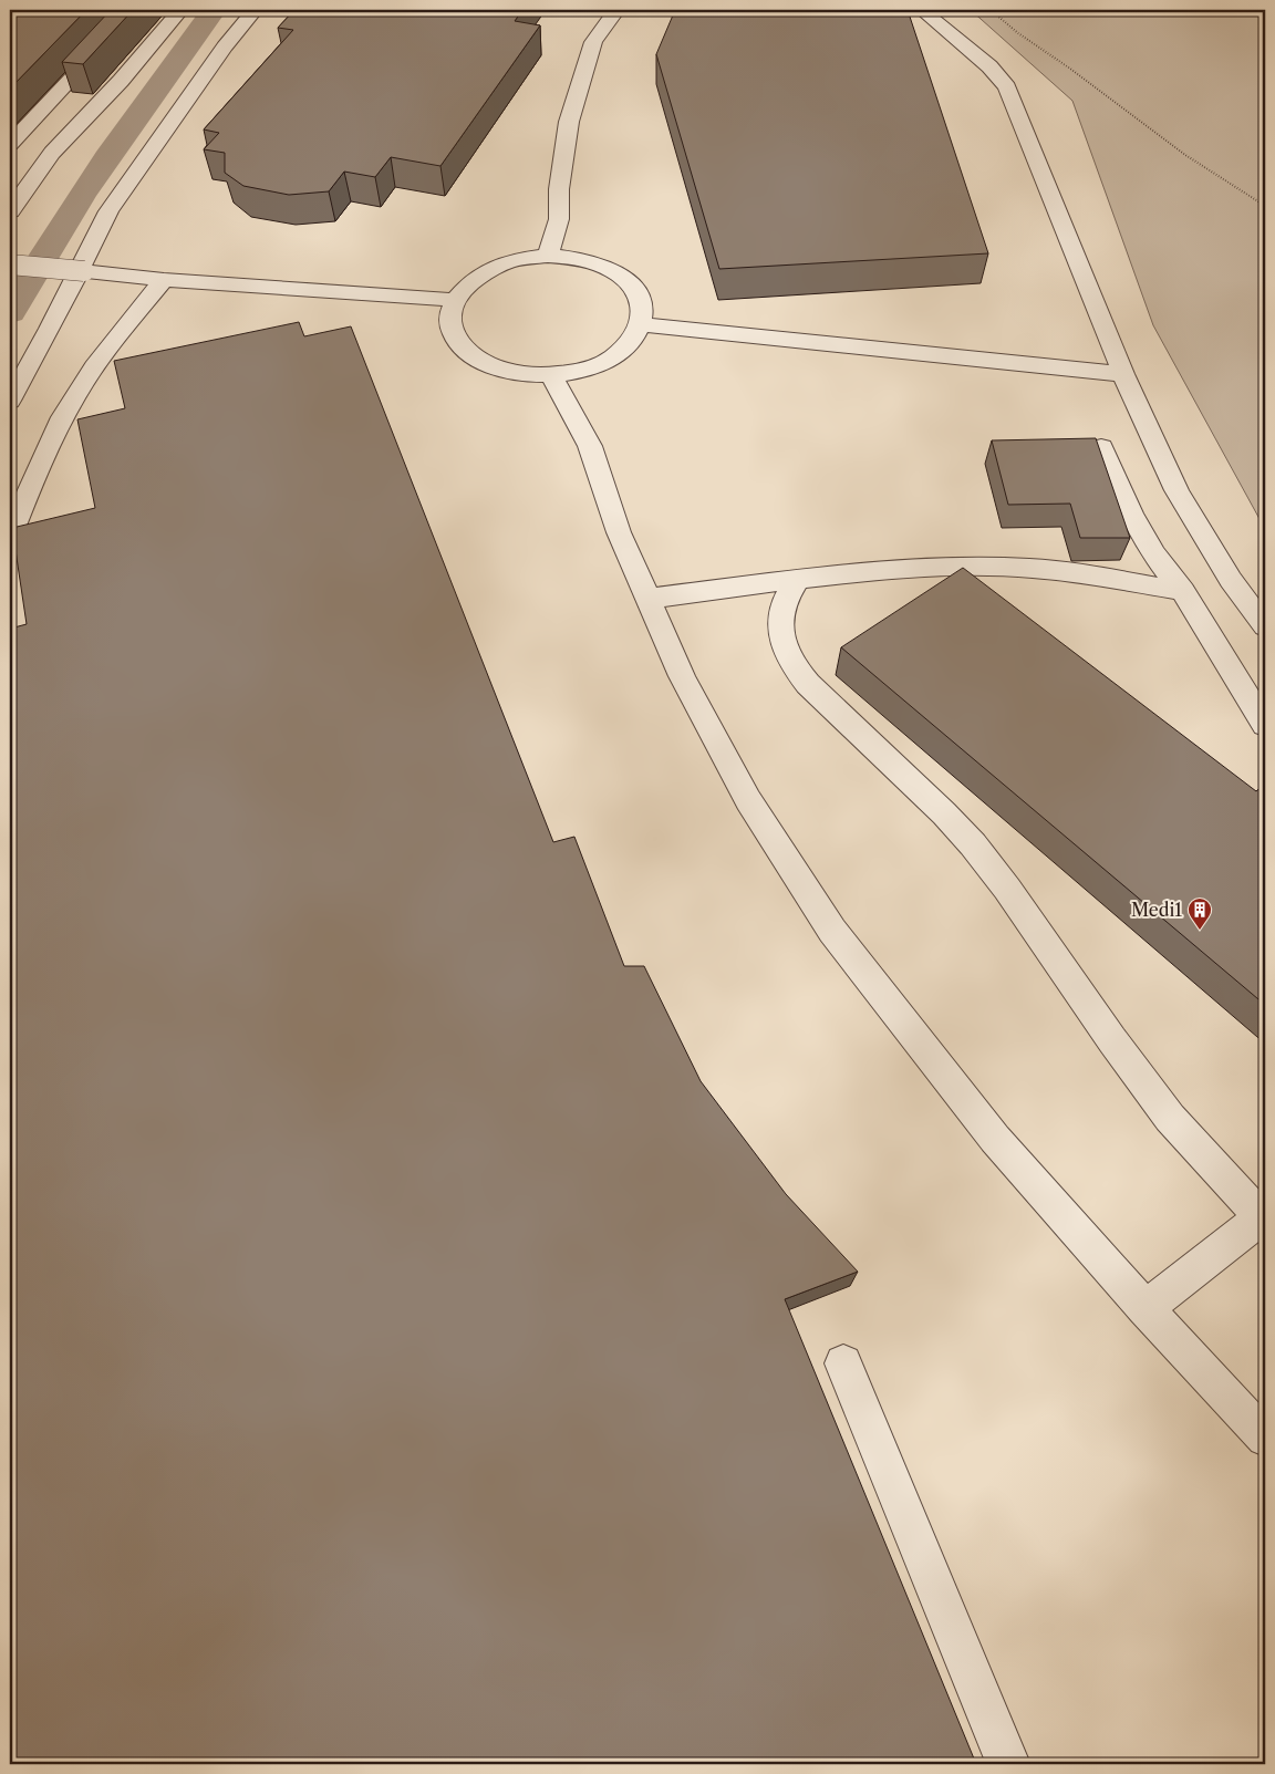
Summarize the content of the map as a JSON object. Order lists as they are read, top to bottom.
{
  "places": {
    "building": ["Medi1"]
  }
}
